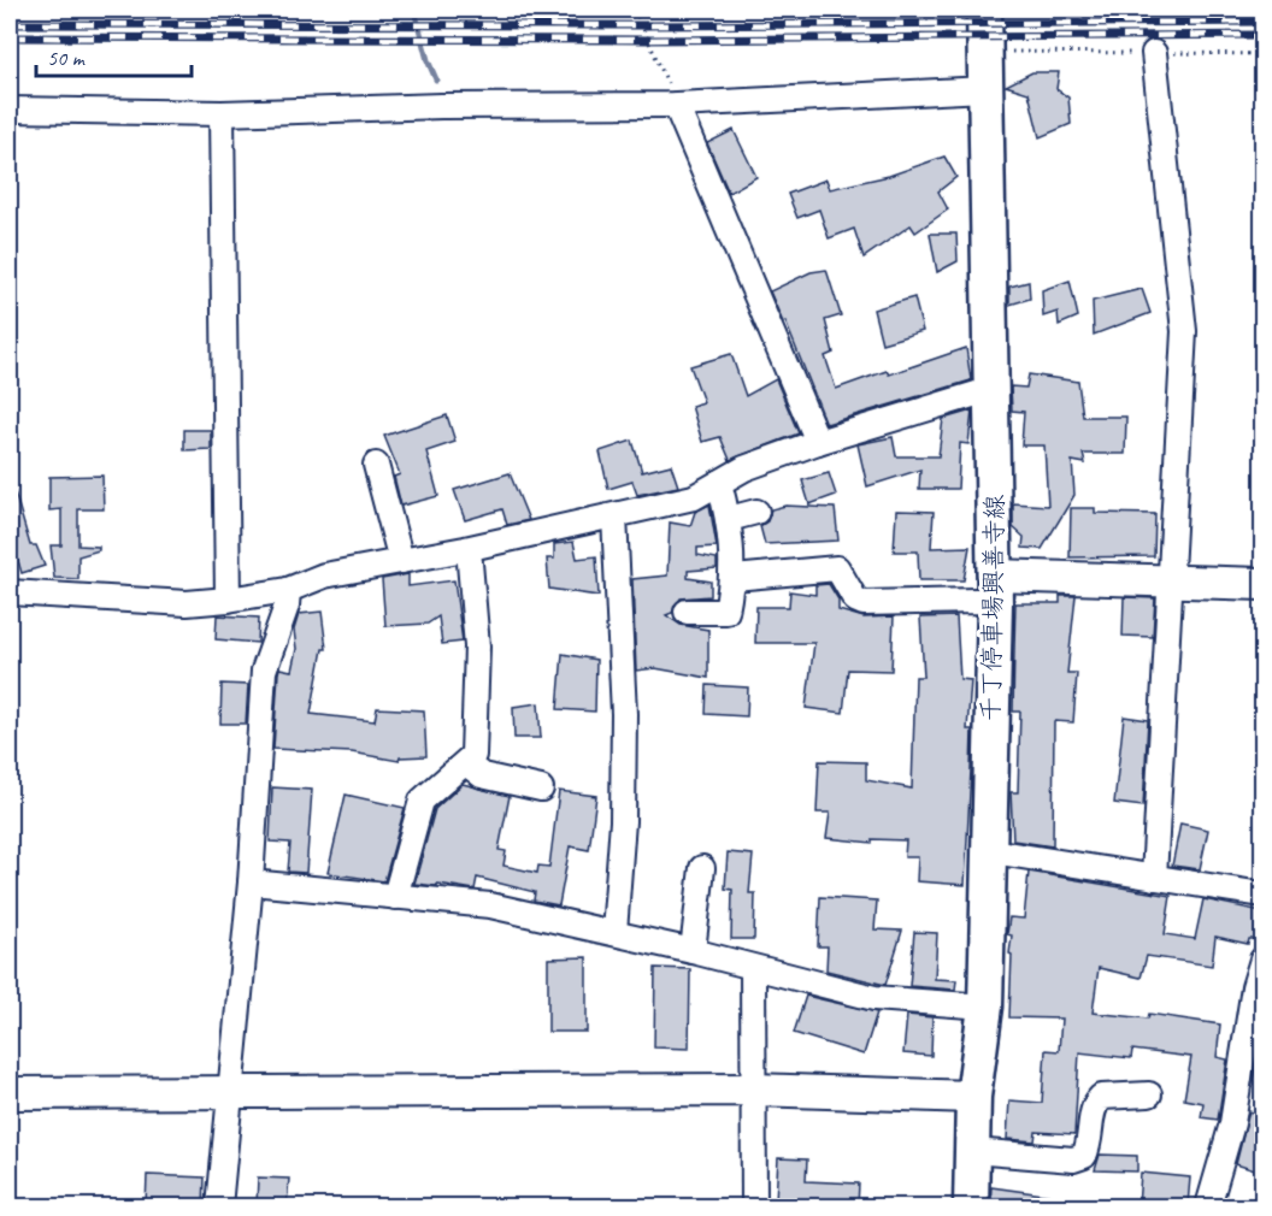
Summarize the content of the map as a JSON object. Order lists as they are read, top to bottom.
{
  "streets": {
    "main road": ["千丁停車場興善寺線"]
  },
  "scale_bar": "50 m"
}
